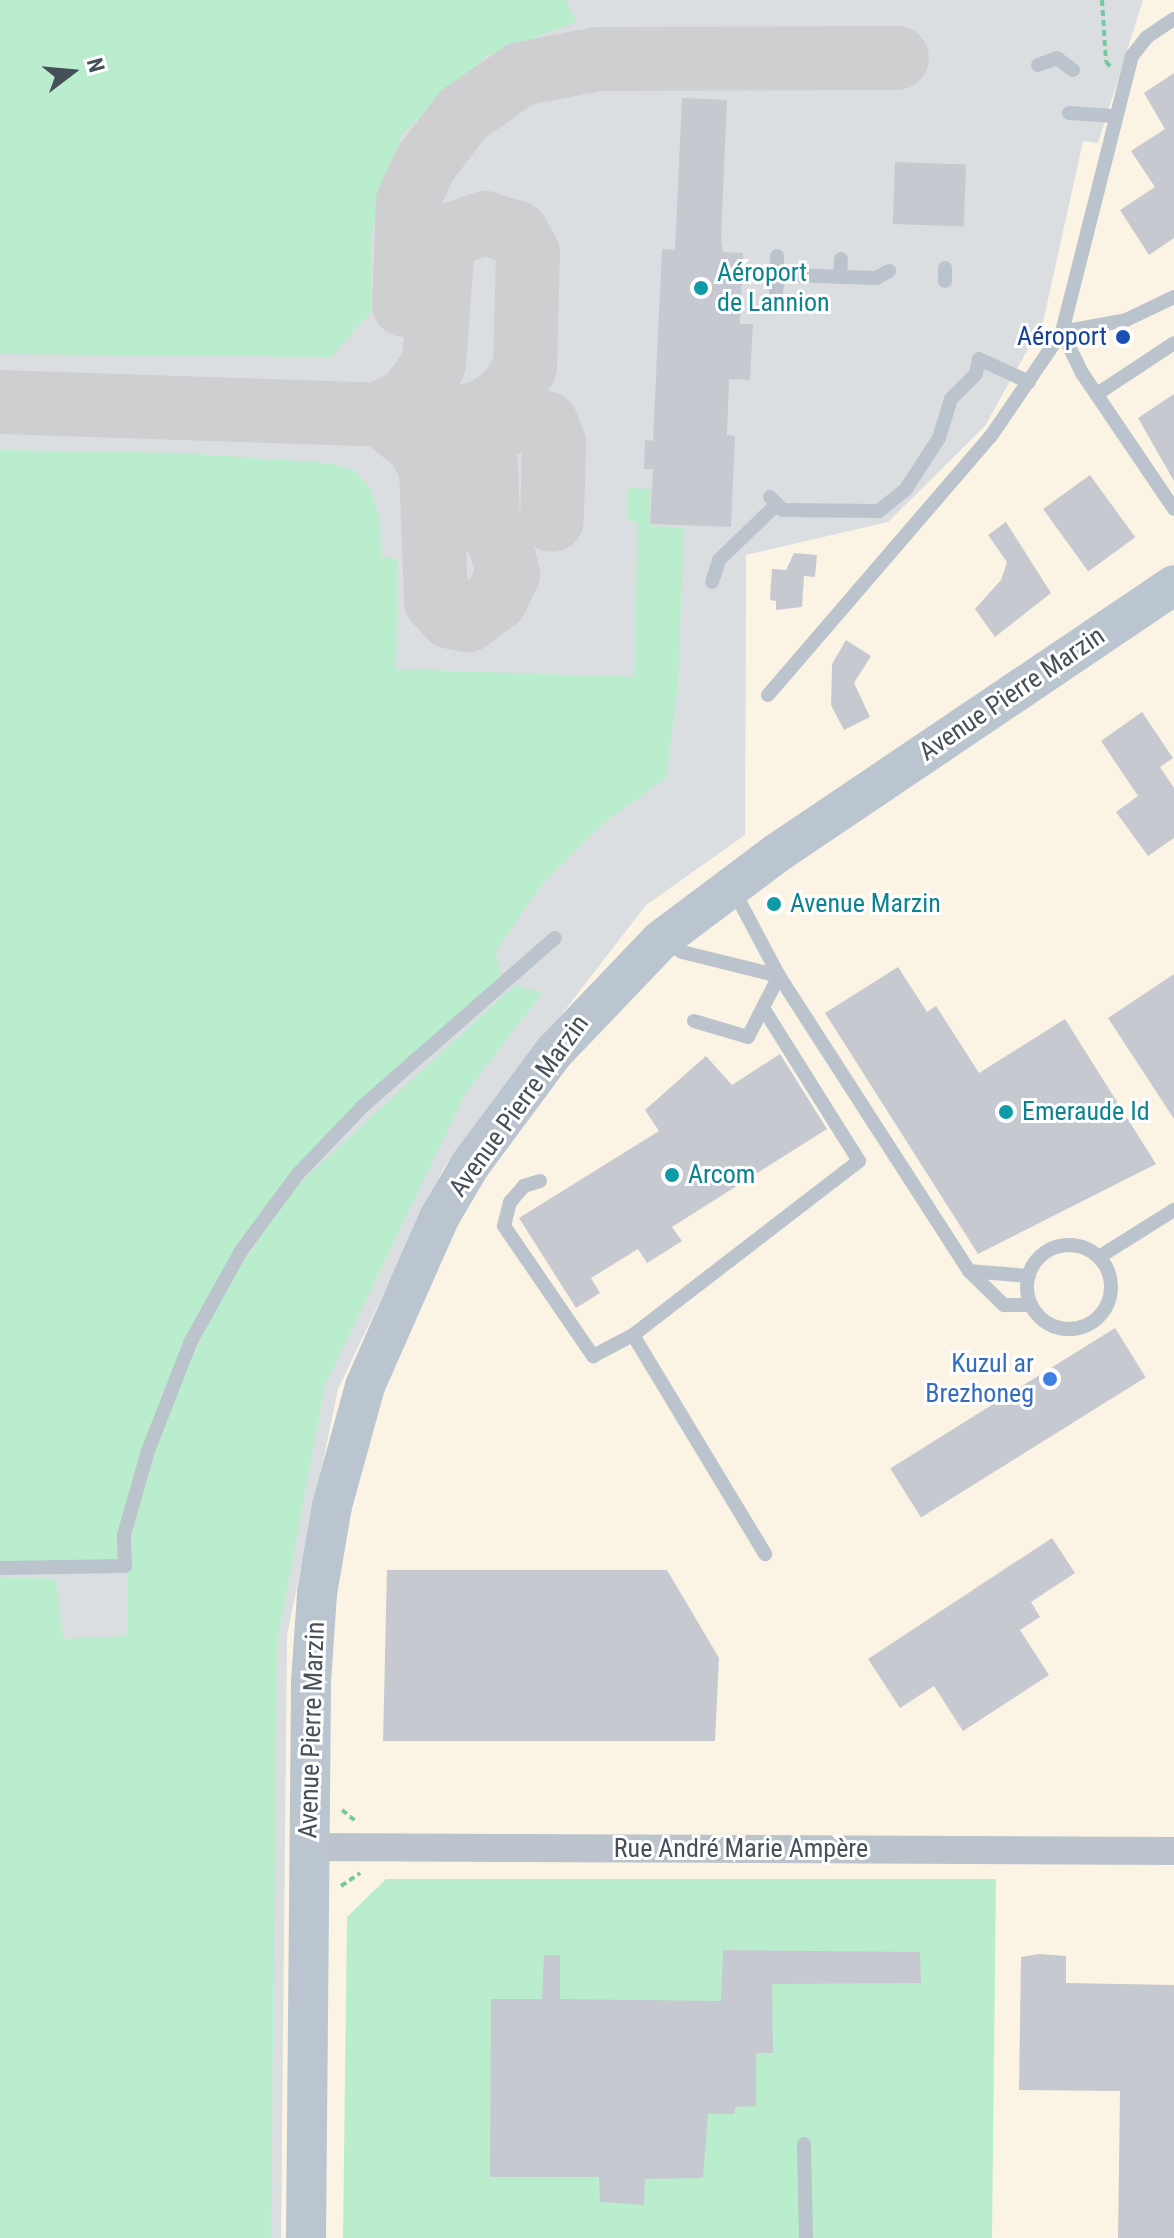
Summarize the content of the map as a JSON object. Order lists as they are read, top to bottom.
{
  "streets": {
    "main road": ["Avenue Pierre Marzin"],
    "street": ["Rue André Marie Ampère"]
  },
  "crossings": [
    ["Avenue Pierre Marzin", "Rue André Marie Ampère"]
  ],
  "places": [
    "Aéroport de Lannion",
    "Aéroport",
    "Avenue Marzin",
    "Emeraude Id",
    "Arcom",
    "Kuzul ar Brezhoneg"
  ],
  "north": "right"
}
